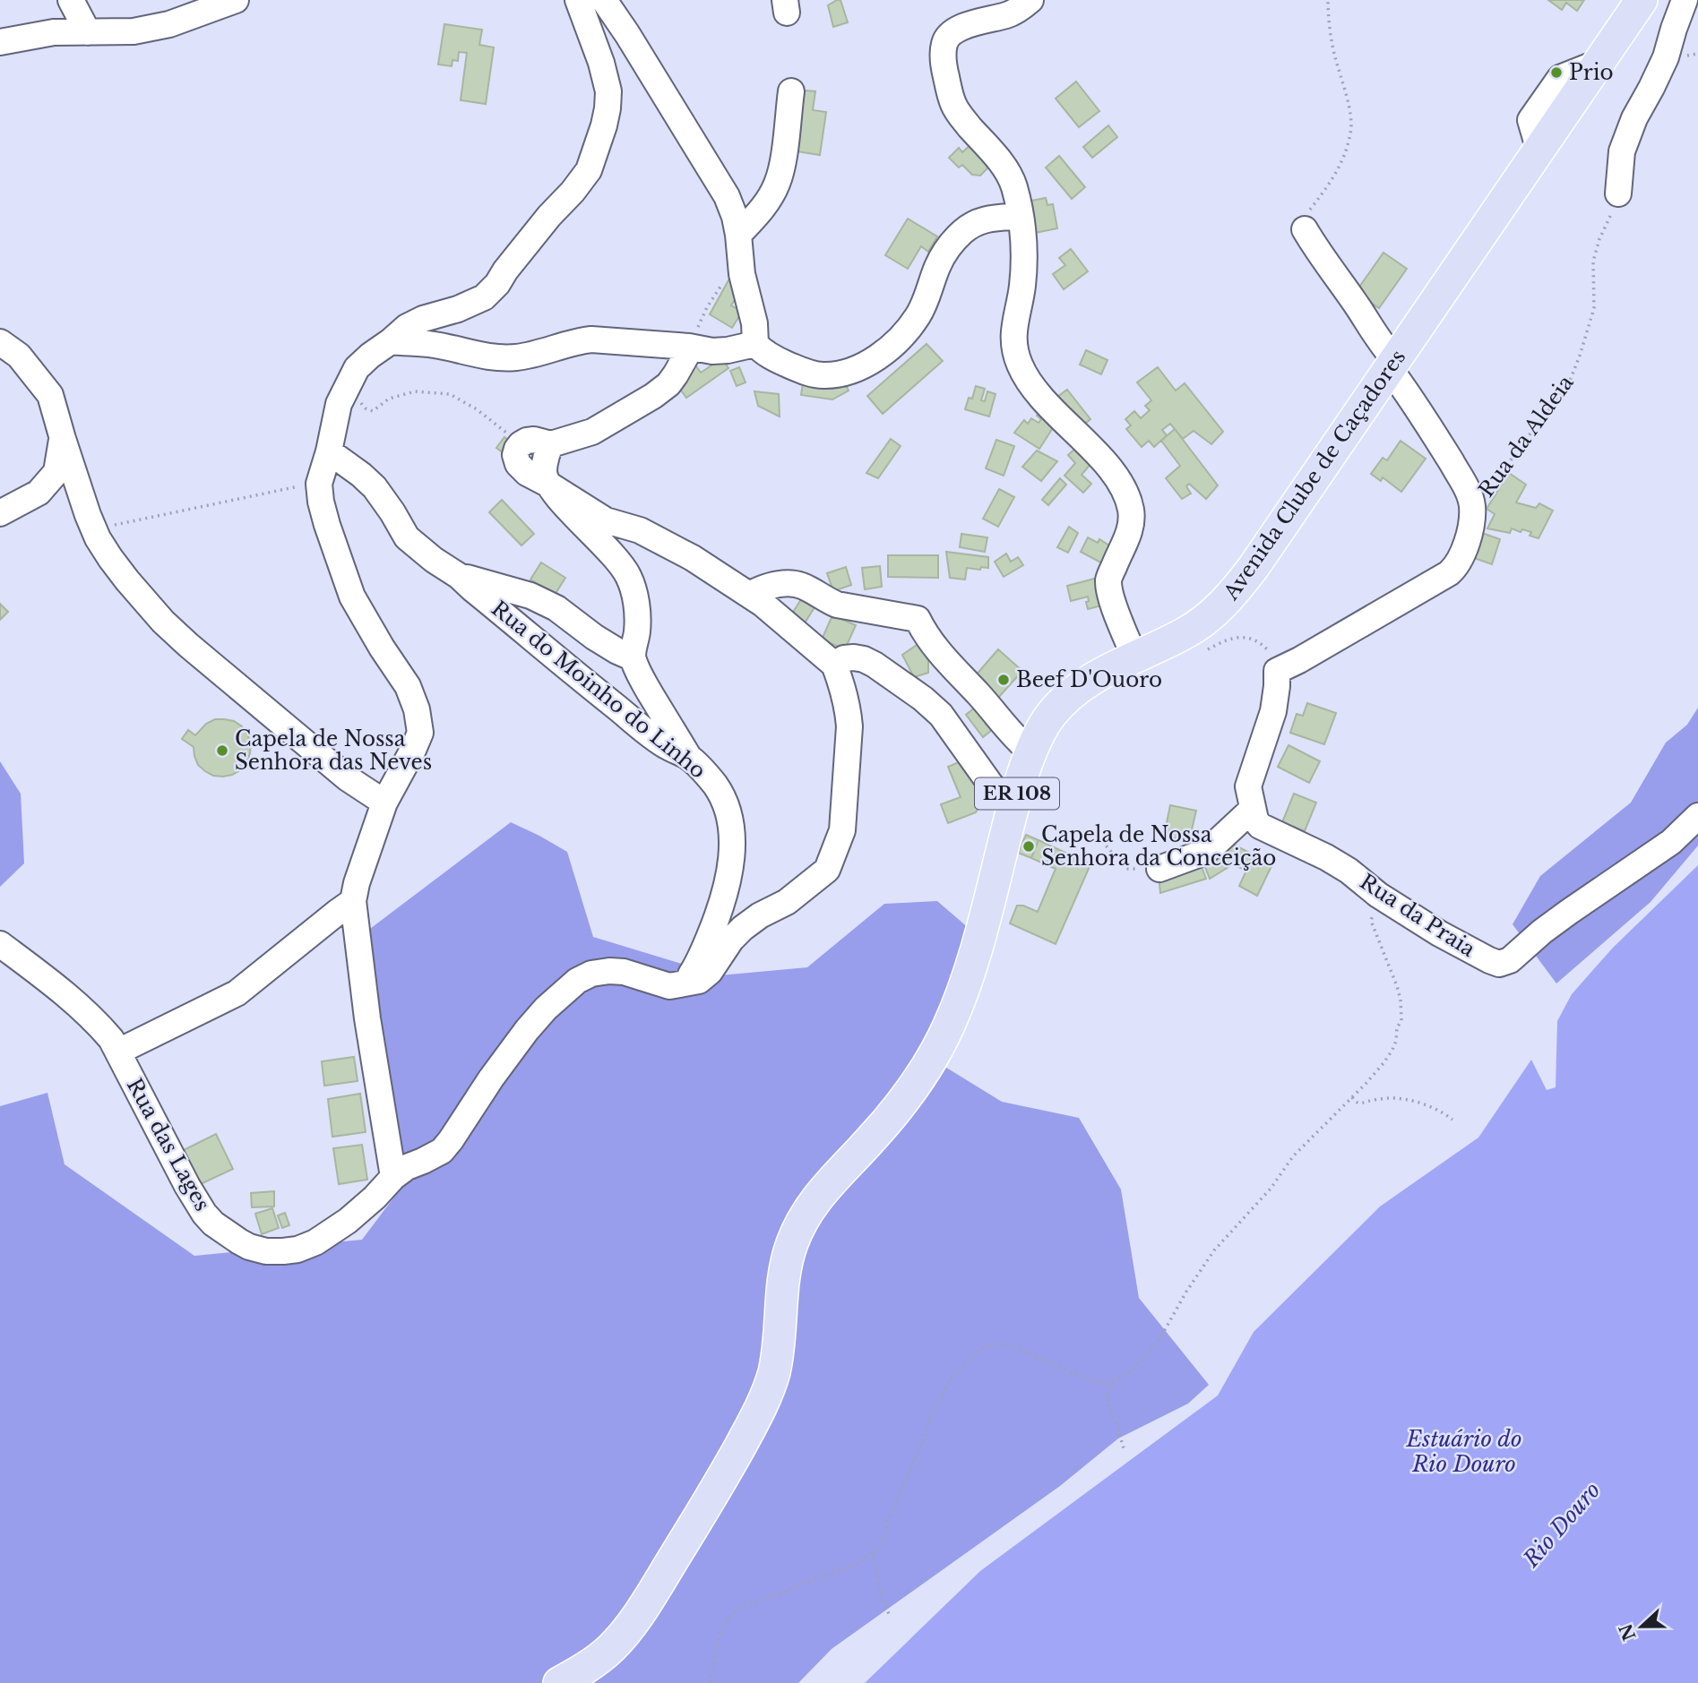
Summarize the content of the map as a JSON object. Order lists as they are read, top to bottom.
{
  "streets": {
    "main road": ["Avenida Clube de Caçadores", "ER 108"],
    "street": [
      "Rua da Aldeia",
      "Rua do Moinho do Linho",
      "Rua da Praia",
      "Rua das Lages"
    ]
  },
  "crossings": [
    ["Rua do Moinho do Linho", "Rua das Lages"]
  ],
  "water": ["Estuário do Rio Douro", "Rio Douro"],
  "places": [
    "Prio",
    "Beef D'Ouoro",
    "Capela de Nossa Senhora das Neves",
    "Capela de Nossa Senhora da Conceição"
  ],
  "north": "left"
}
